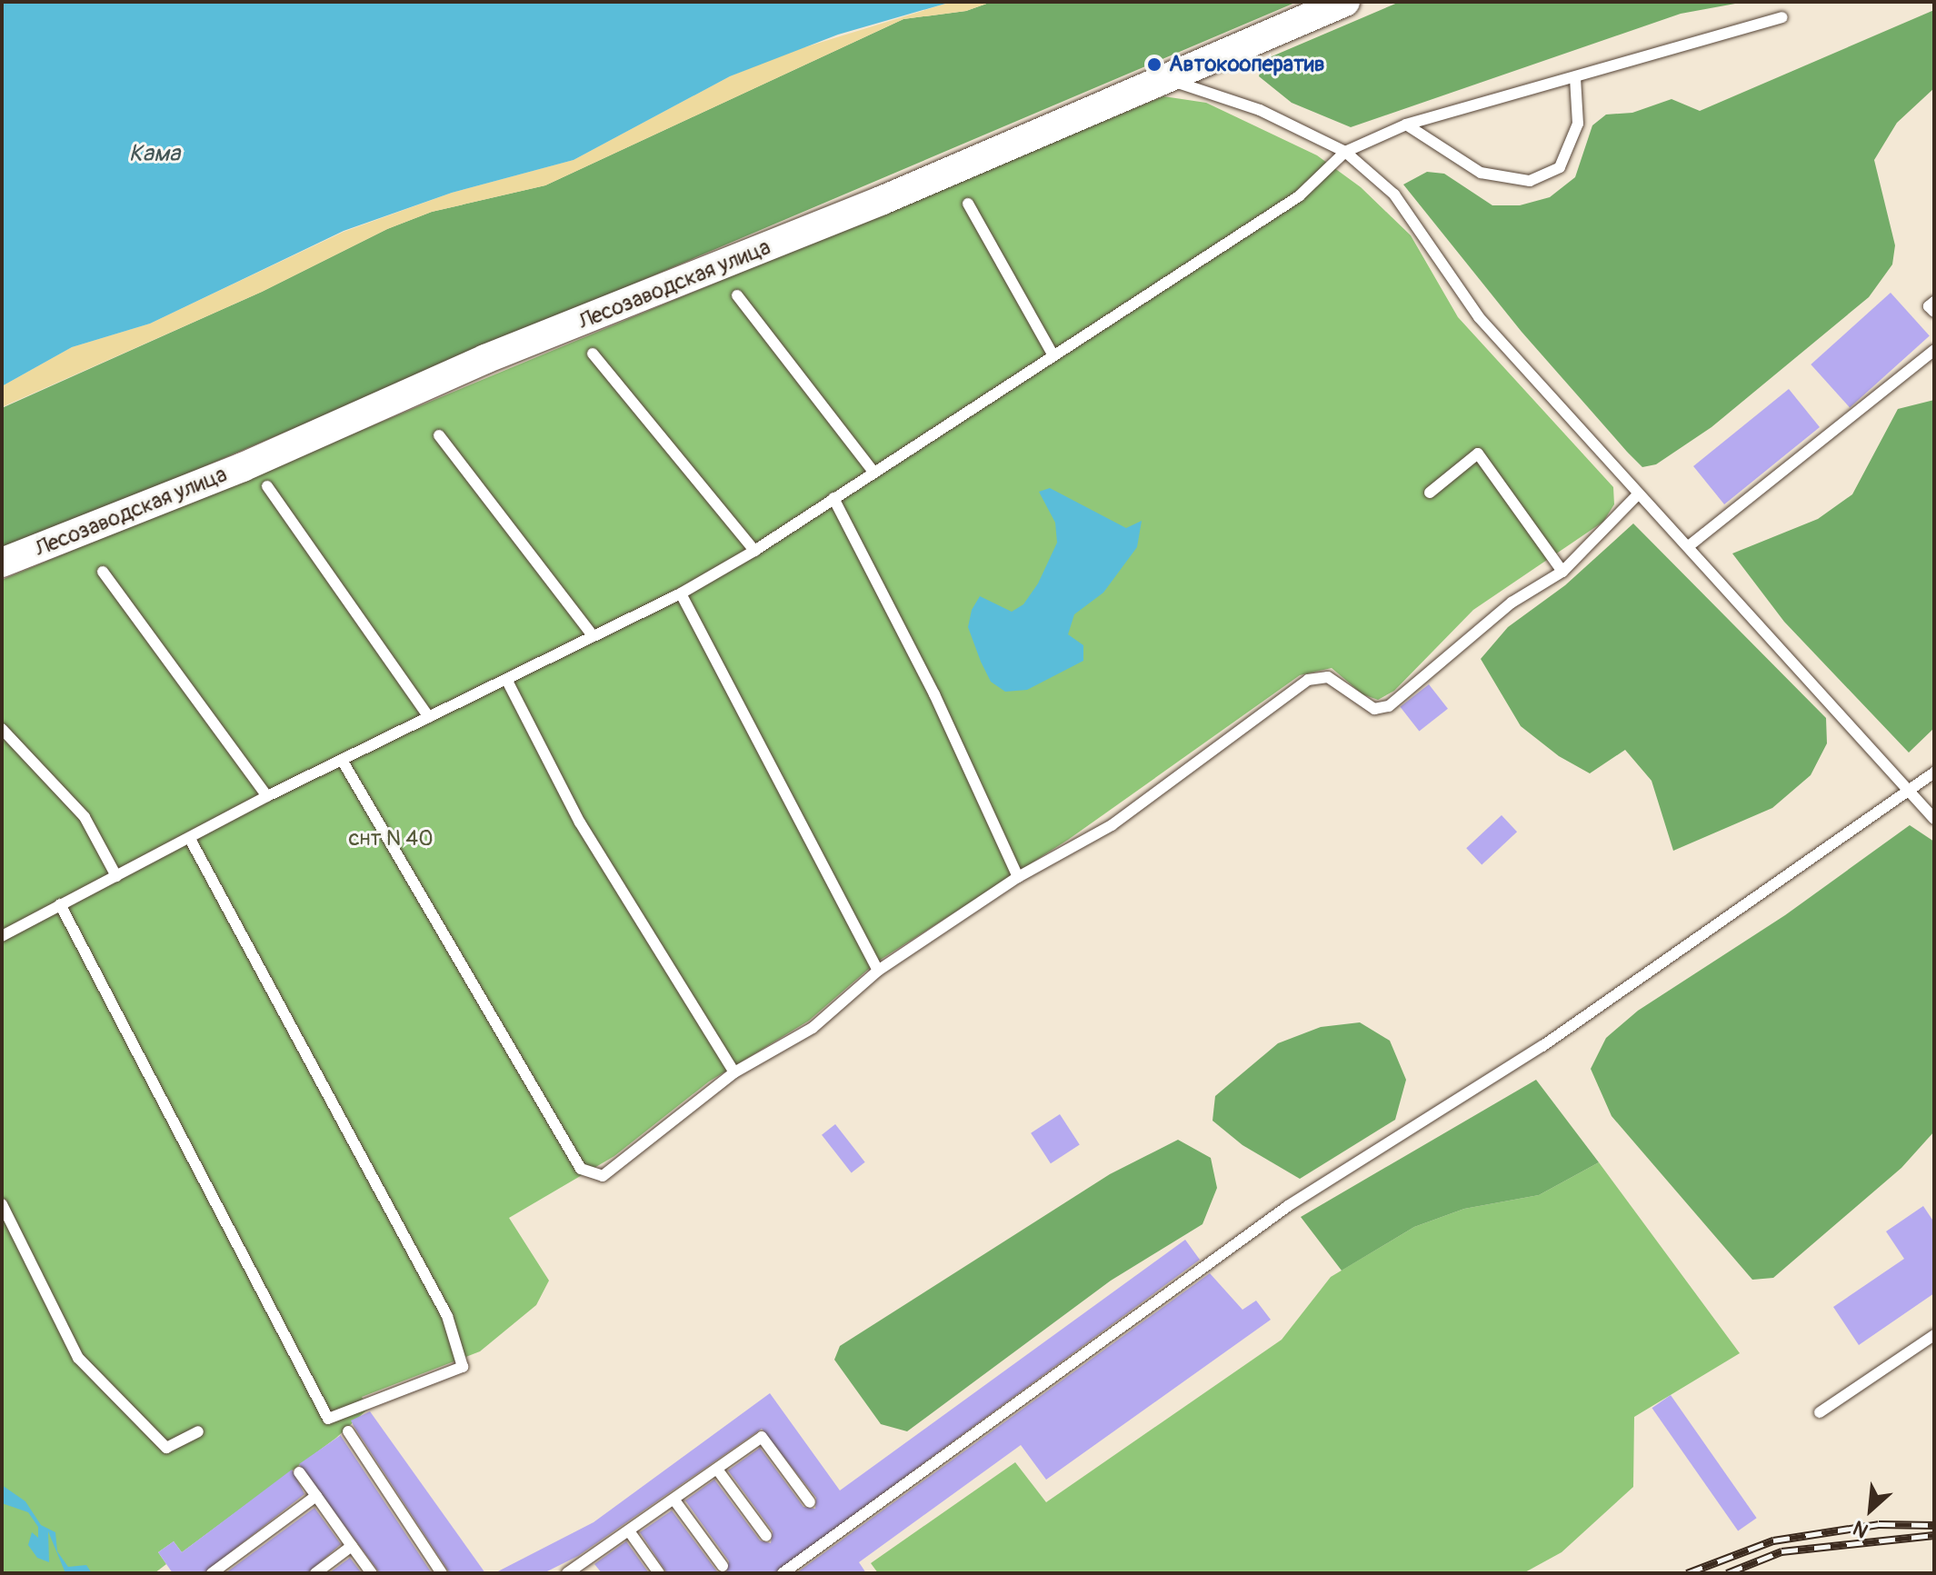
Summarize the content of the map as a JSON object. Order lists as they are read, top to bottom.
{
  "streets": {
    "street": ["Лесозаводская улица"]
  },
  "water": ["Кама"],
  "parks": ["снт N 40"],
  "places": ["Автокооператив"],
  "north": "bottom left"
}
